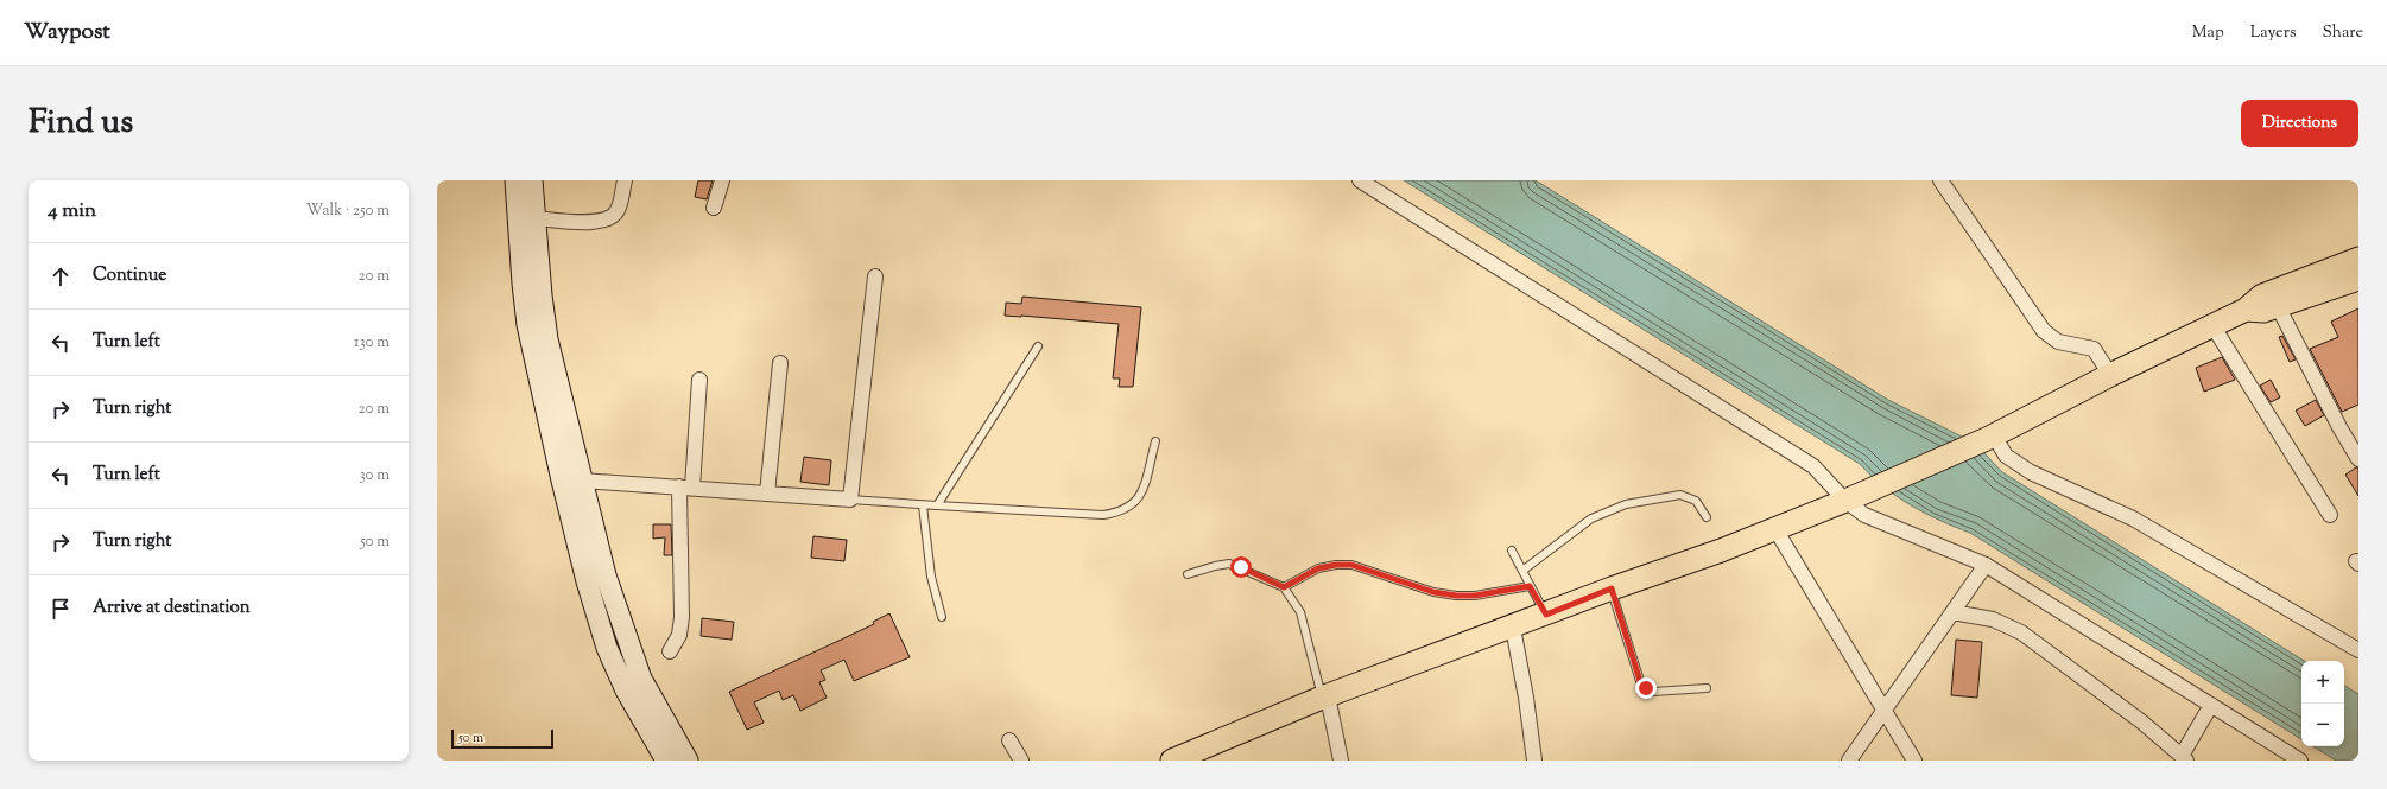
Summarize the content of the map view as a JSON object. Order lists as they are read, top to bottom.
{
  "scale_bar": "50 m",
  "page": {
    "header": "Waypost",
    "nav": ["Map", "Layers", "Share"],
    "title": "Find us",
    "buttons": "Directions",
    "heading": ["4 min", "Walk · 250 m"],
    "list": [
      ["Continue", "20 m"],
      ["Turn left", "130 m"],
      ["Turn right", "20 m"],
      ["Turn left", "30 m"],
      ["Turn right", "50 m"],
      "Arrive at destination"
    ],
    "map_buttons": ["+", "−"],
    "scale": "50 m"
  }
}
